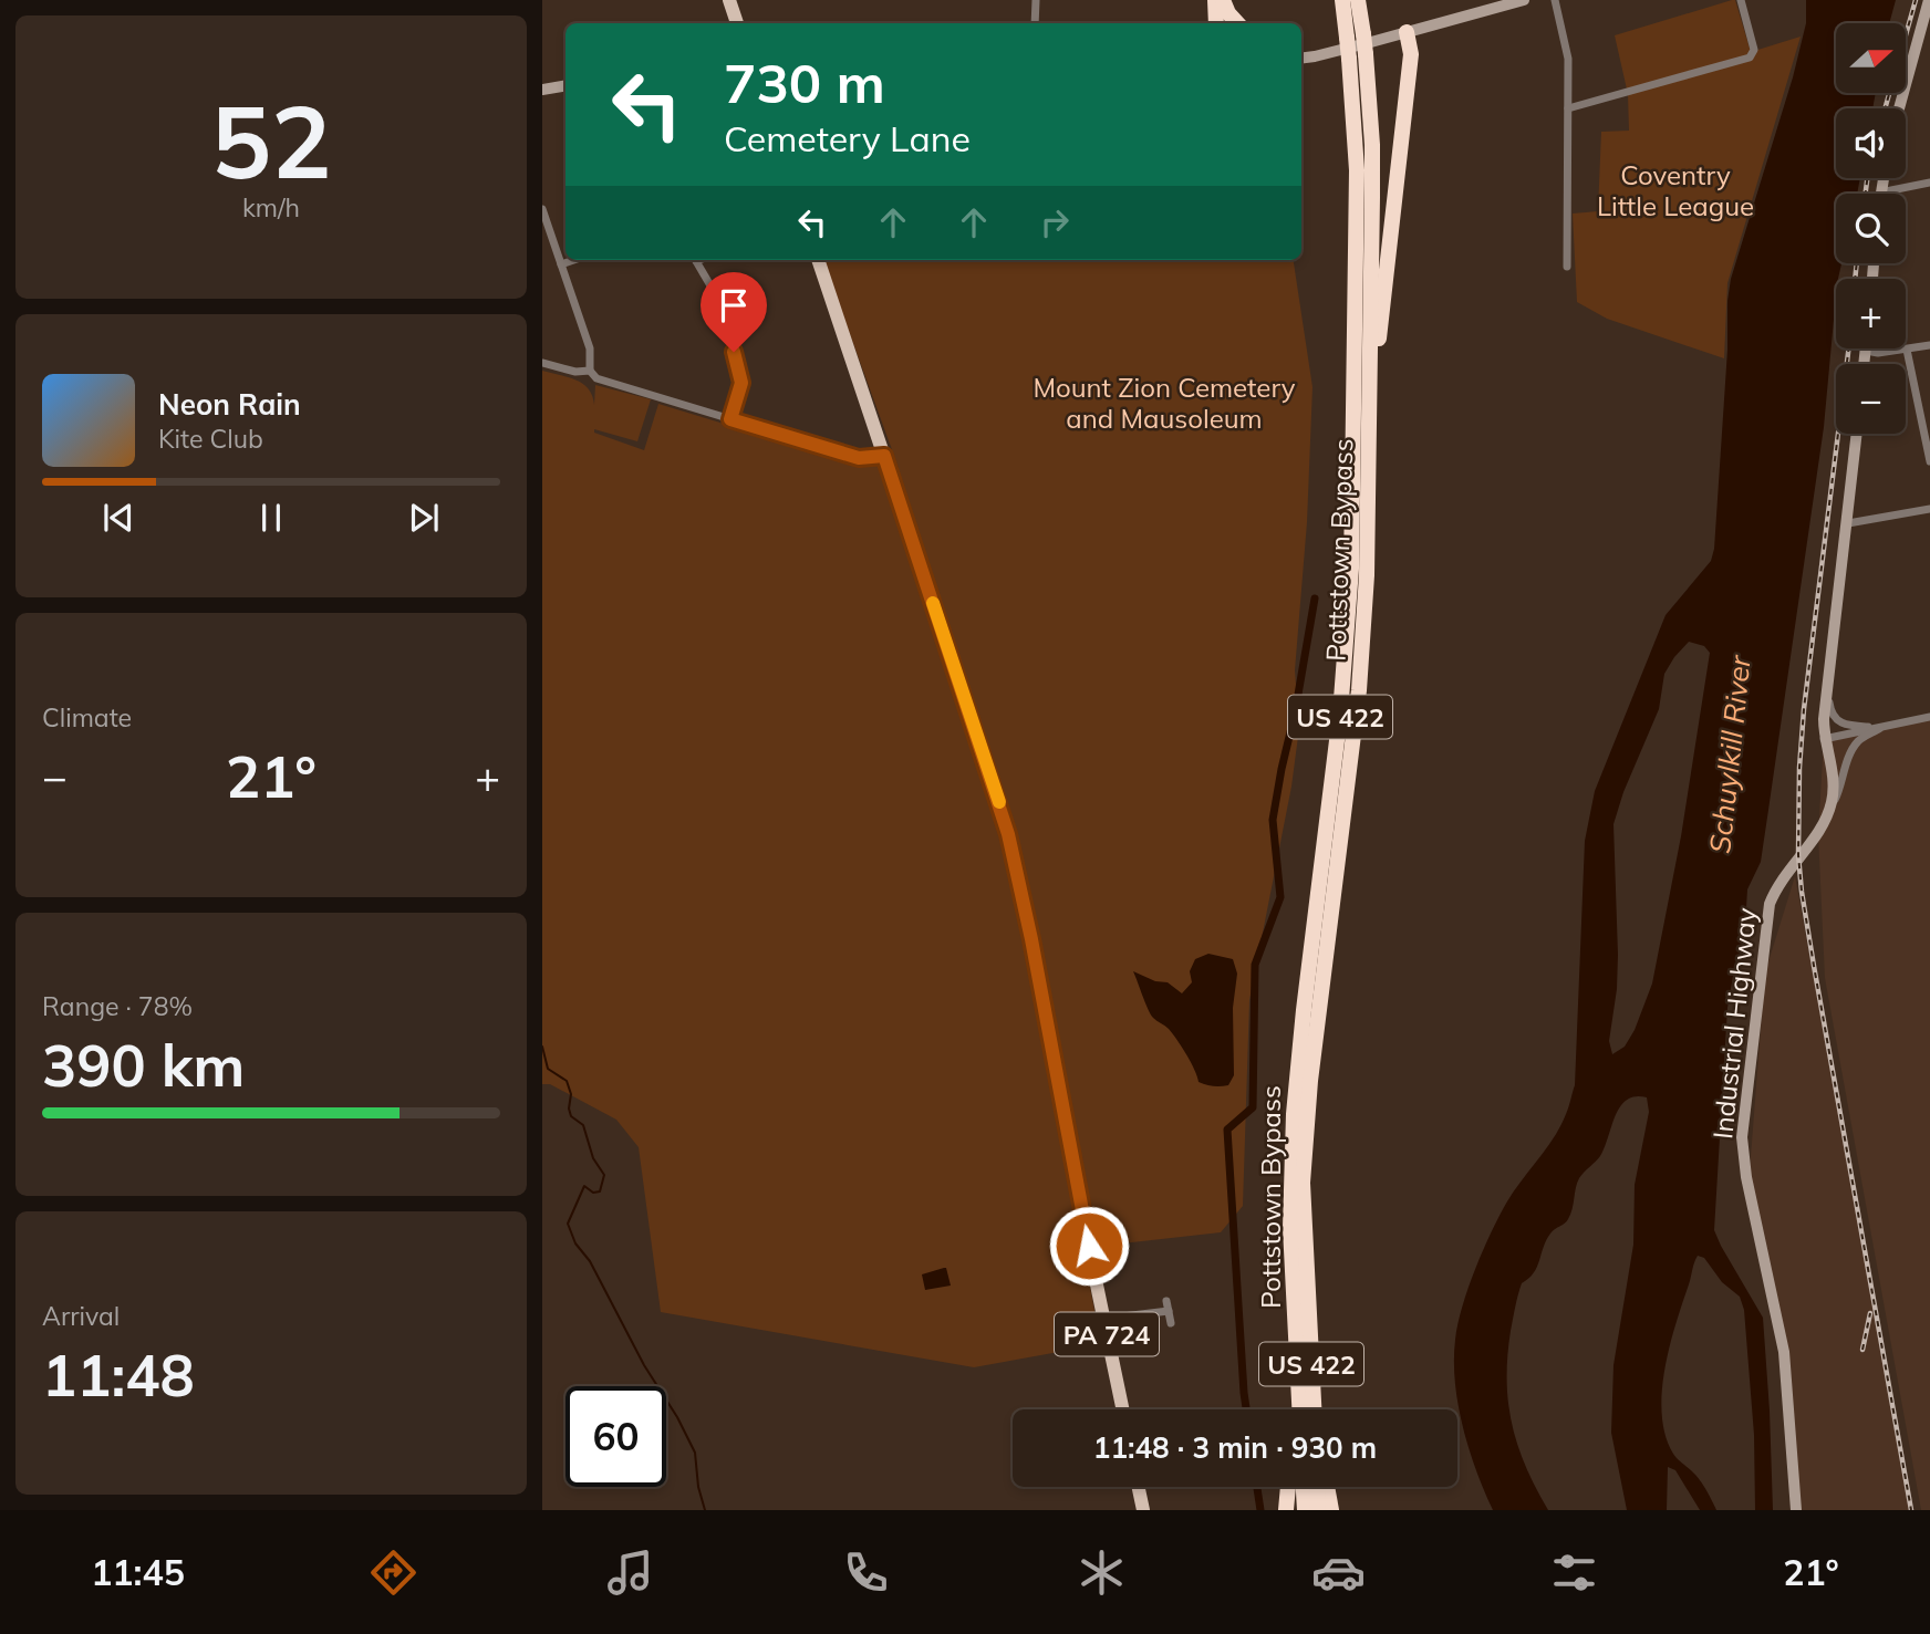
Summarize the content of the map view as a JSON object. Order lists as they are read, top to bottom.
{
  "streets": {
    "highway": ["Pottstown Bypass", "US 422"],
    "main road": ["PA 724"],
    "street": ["Industrial Highway"]
  },
  "water": ["Schuylkill River"],
  "parks": ["Coventry Little League", "Mount Zion Cemetery and Mausoleum"],
  "north": "right",
  "page": {
    "tile": [
      ["52", "km/h"],
      "Climate",
      ["Range · 78%", "390 km"],
      ["Arrival", "11:48"]
    ],
    "map_buttons": ["+", "−"],
    "turn": ["730 m", "Cemetery Lane"],
    "song": ["Neon Rain", "Kite Club"],
    "heat": ["−", "21°", "+"],
    "limit": "60",
    "trip": "11:48 · 3 min · 930 m",
    "tabs": ["11:45", "21°"]
  }
}
